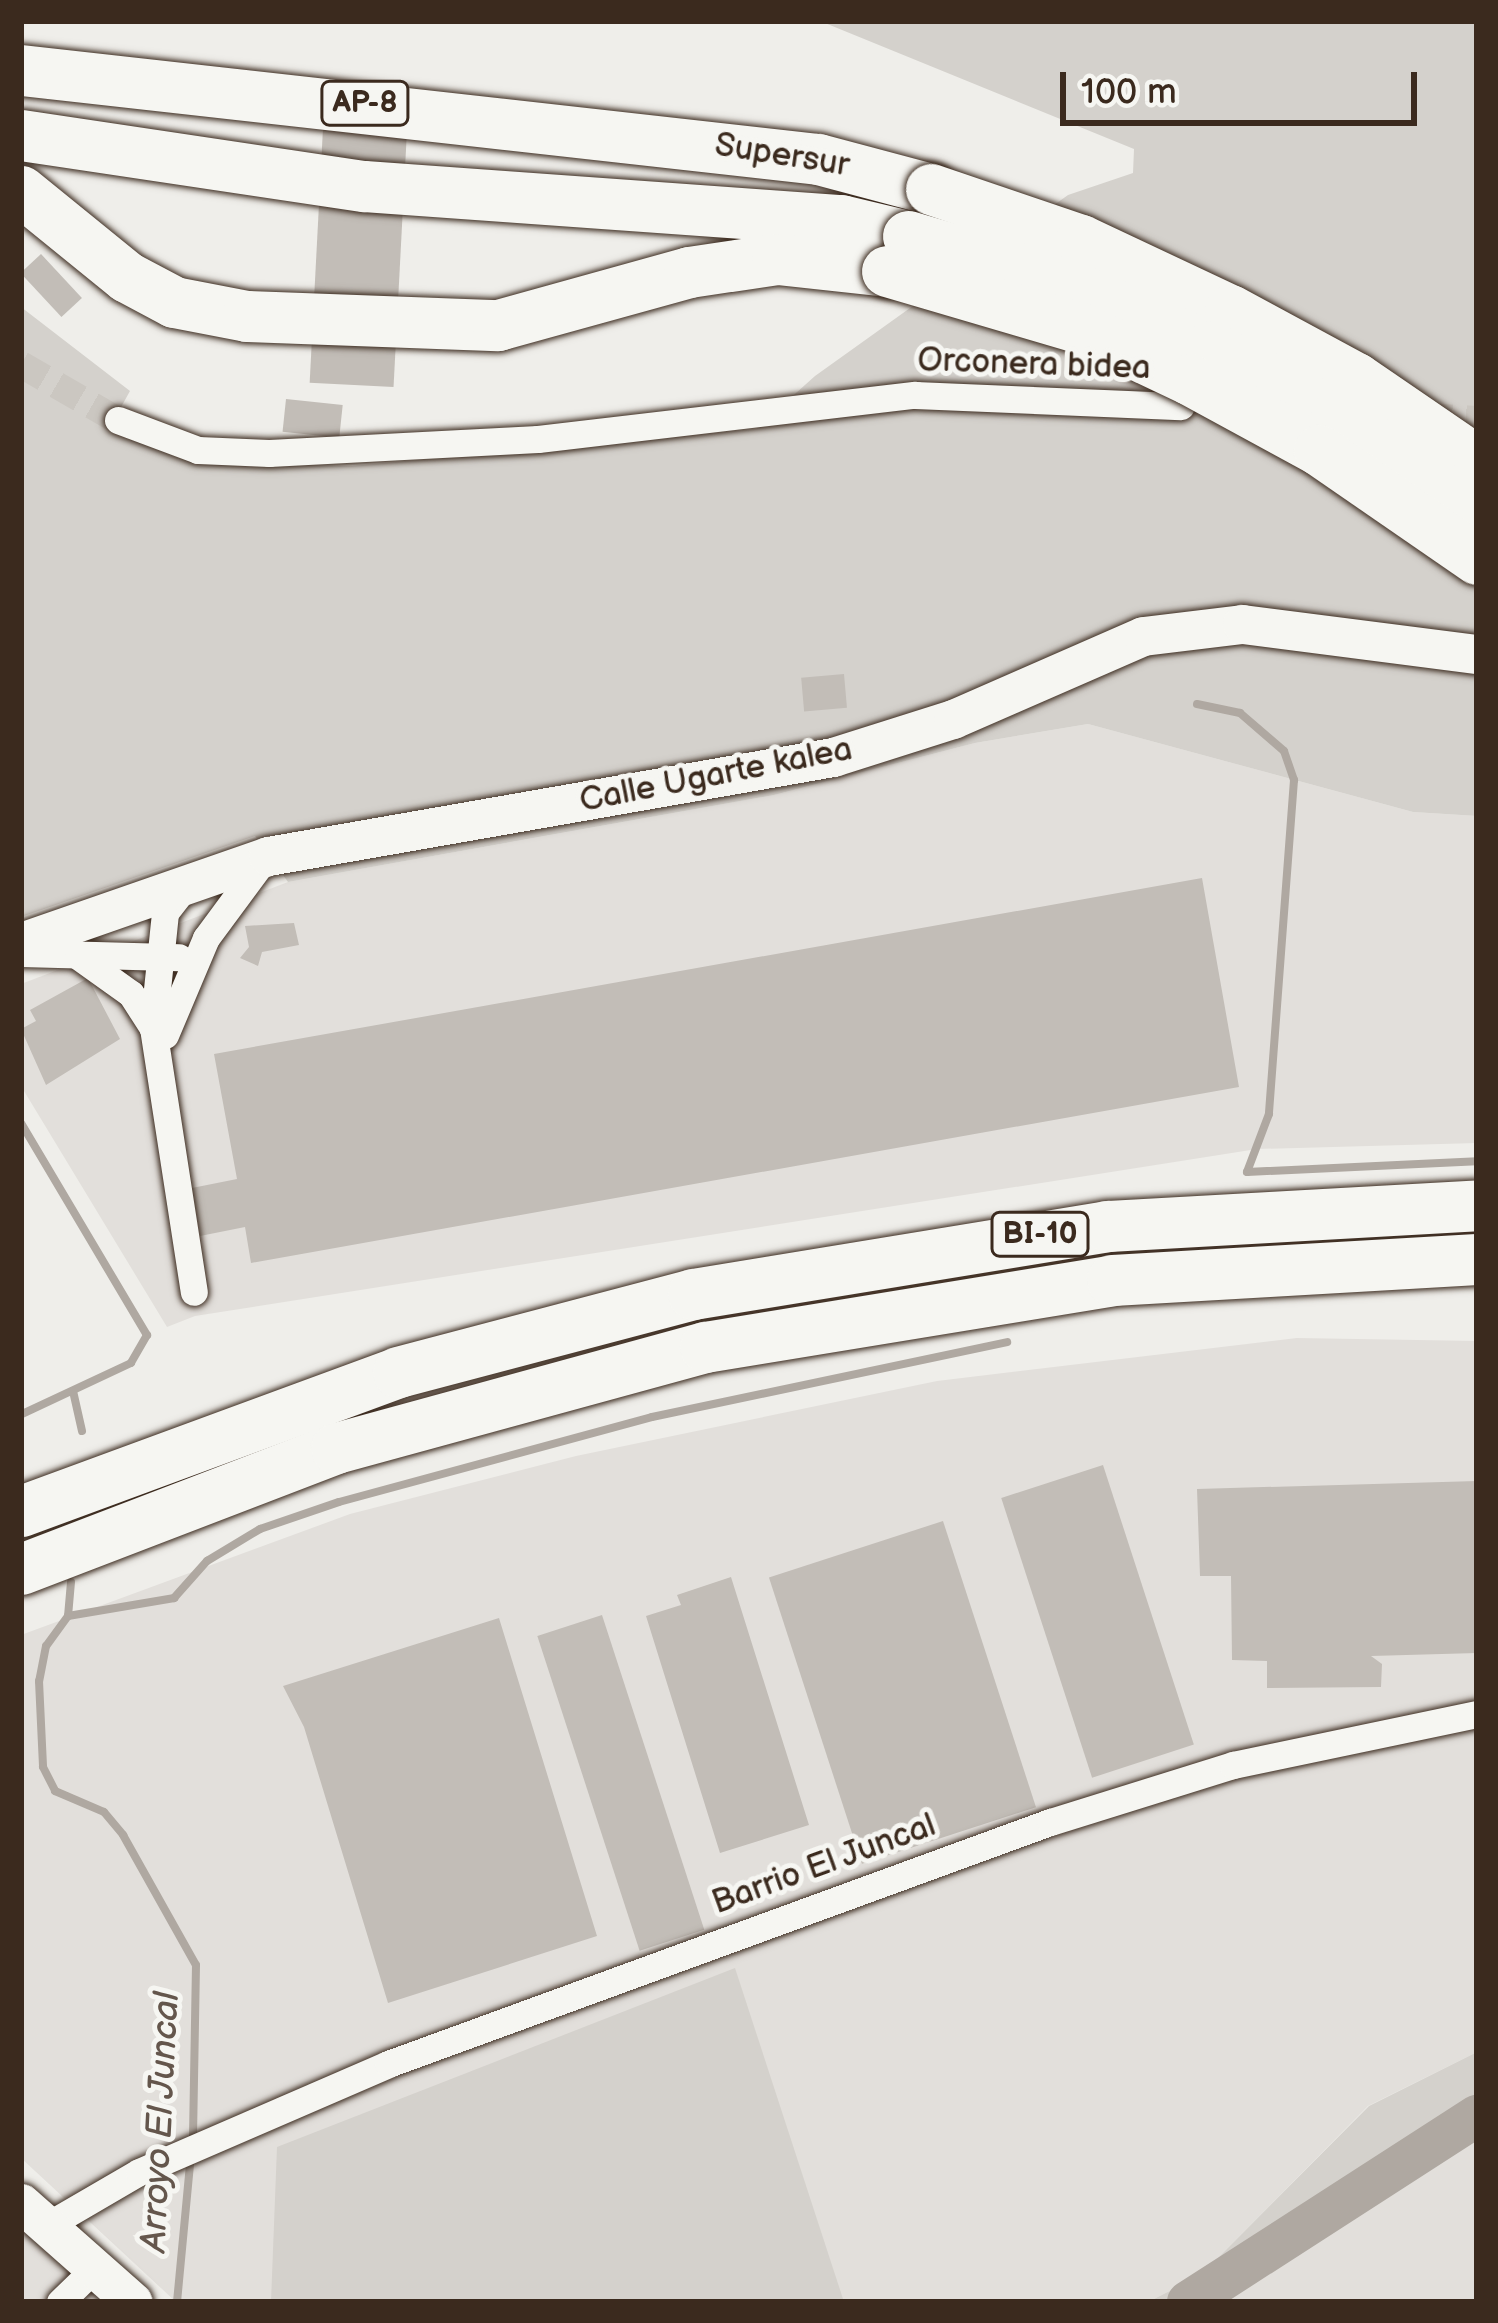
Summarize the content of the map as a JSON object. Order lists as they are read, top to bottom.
{
  "streets": {
    "highway": ["AP-8", "Supersur", "BI-10"],
    "street": ["Orconera bidea", "Calle Ugarte kalea", "Barrio El Juncal"]
  },
  "water": ["Arroyo El Juncal"],
  "scale_bar": "100 m"
}
